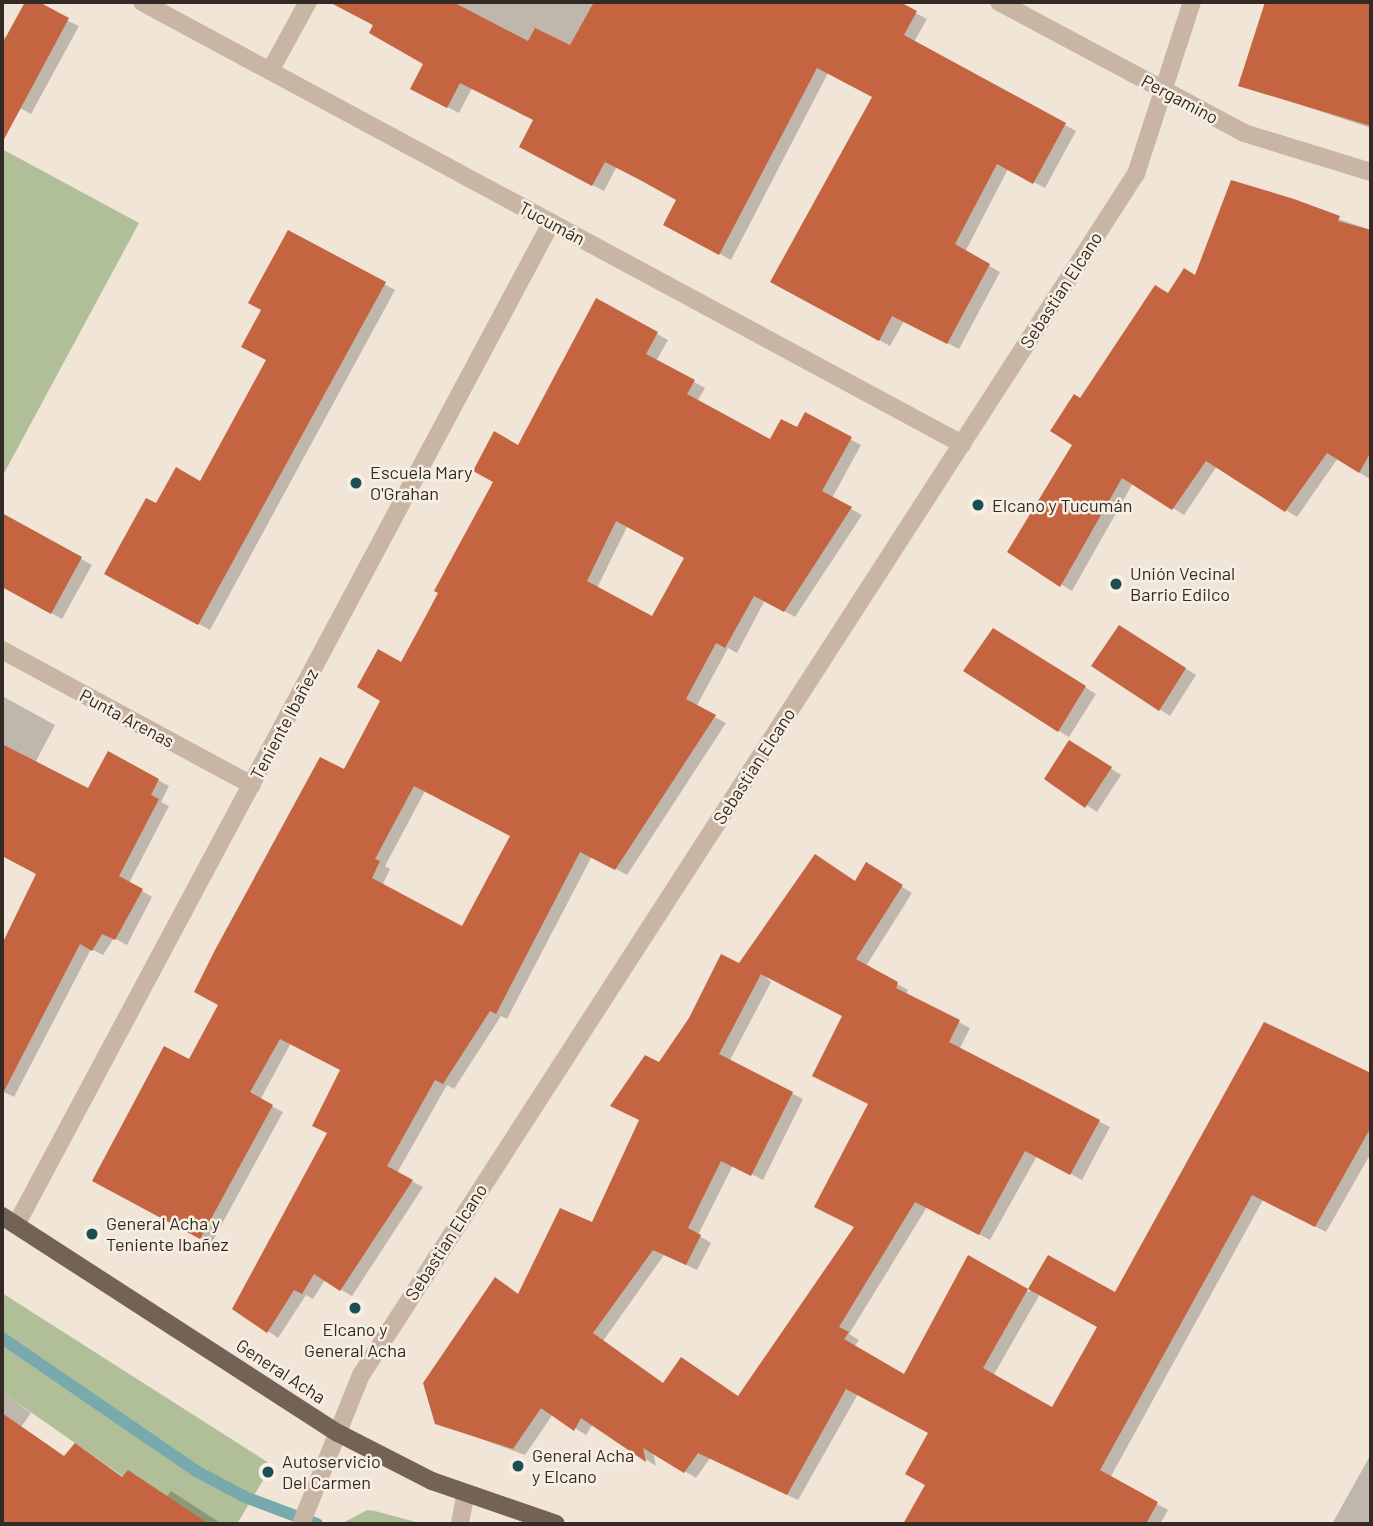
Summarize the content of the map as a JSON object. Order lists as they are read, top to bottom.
{
  "streets": {
    "main road": ["General Acha"],
    "street": [
      "Pergamino",
      "Tucumán",
      "Sebastian Elcano",
      "Punta Arenas",
      "Teniente Ibañez"
    ]
  },
  "crossings": [
    ["Pergamino", "Sebastian Elcano"],
    ["Tucumán", "Sebastian Elcano"],
    ["Tucumán", "Teniente Ibañez"],
    ["Sebastian Elcano", "General Acha"],
    ["Punta Arenas", "Teniente Ibañez"],
    ["Teniente Ibañez", "General Acha"]
  ],
  "places": [
    "Escuela Mary O'Grahan",
    "Elcano y Tucumán",
    "Unión Vecinal Barrio Edilco",
    "General Acha y Teniente Ibañez",
    "Elcano y General Acha",
    "General Acha y Elcano",
    "Autoservicio Del Carmen"
  ]
}
